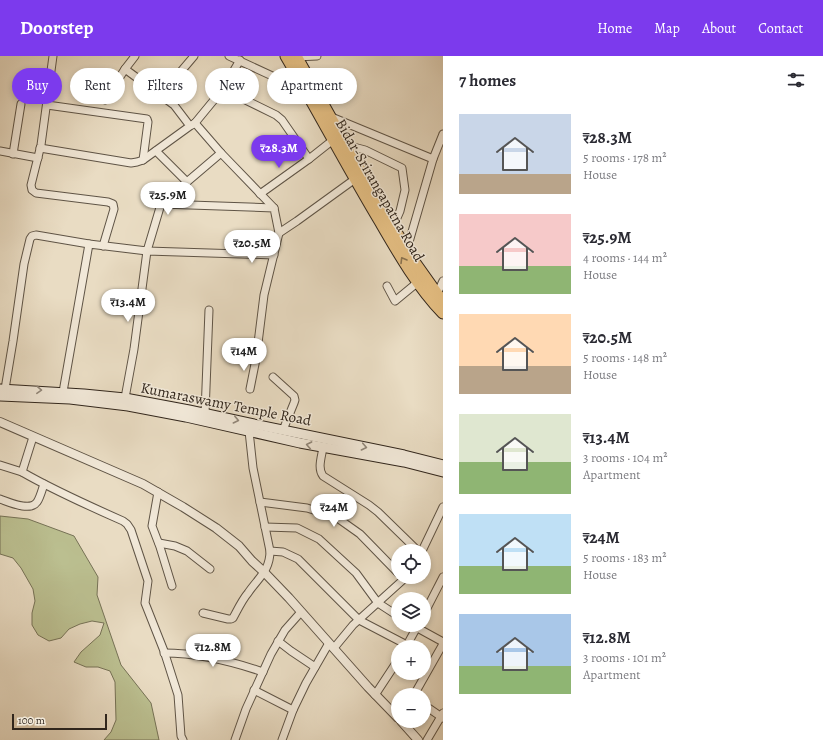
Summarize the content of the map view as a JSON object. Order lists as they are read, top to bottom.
{
  "streets": {
    "highway": ["Bidar-Srirangapatna Road"],
    "main road": ["Kumaraswamy Temple Road"]
  },
  "scale_bar": "100 m",
  "page": {
    "header": "Doorstep",
    "nav": [
      "Home",
      "Map",
      "About",
      "Contact"
    ],
    "heading": "7 homes",
    "chip": [
      "Buy",
      "Rent",
      "Filters",
      "New",
      "Apartment"
    ],
    "list": [
      {
        "name": "₹28.3M",
        "note": "5 rooms · 178 m² · House"
      },
      {
        "name": "₹25.9M",
        "note": "4 rooms · 144 m² · House"
      },
      {
        "name": "₹20.5M",
        "note": "5 rooms · 148 m² · House"
      },
      {
        "name": "₹13.4M",
        "note": "3 rooms · 104 m² · Apartment"
      },
      {
        "name": "₹24M",
        "note": "5 rooms · 183 m² · House"
      },
      {
        "name": "₹12.8M",
        "note": "3 rooms · 101 m² · Apartment"
      }
    ],
    "price": [
      "₹28.3M",
      "₹25.9M",
      "₹20.5M",
      "₹13.4M",
      "₹14M",
      "₹24M",
      "₹12.8M"
    ],
    "map_buttons": ["+", "−"],
    "scale": "100 m"
  }
}
